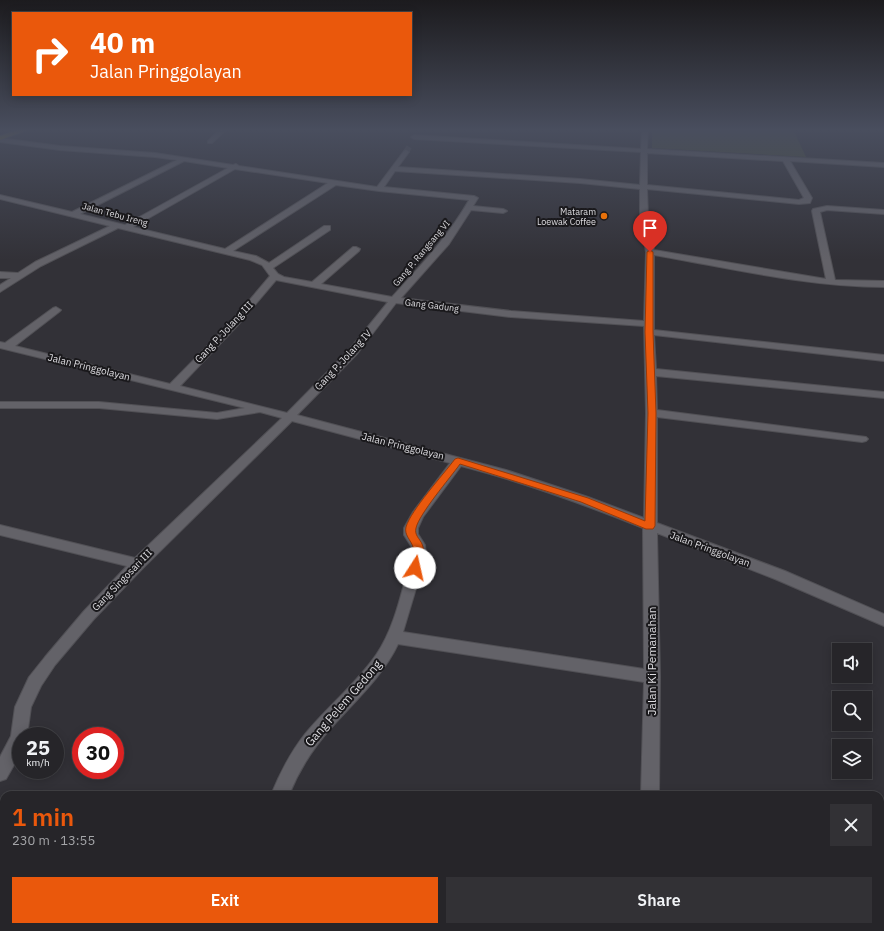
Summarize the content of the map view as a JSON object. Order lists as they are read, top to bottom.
{
  "streets": {
    "street": [
      "Jalan Tebu Ireng",
      "Gang P. Rangsang VI",
      "Gang Gadung",
      "Gang P. Jolang III",
      "Gang P. Jolang IV",
      "Jalan Pringgolayan",
      "Gang Singosari III",
      "Jalan Ki Pemanahan",
      "Gang Pelem Gedong"
    ]
  },
  "crossings": [
    ["Gang P. Rangsang VI", "Gang Gadung"],
    ["Gang P. Rangsang VI", "Gang P. Jolang IV"],
    ["Gang Gadung", "Gang P. Jolang III"],
    ["Gang Gadung", "Gang P. Jolang IV"],
    ["Gang Gadung", "Jalan Ki Pemanahan"],
    ["Gang P. Jolang III", "Jalan Pringgolayan"],
    ["Gang P. Jolang IV", "Jalan Pringgolayan"],
    ["Gang P. Jolang IV", "Gang Singosari III"],
    ["Jalan Pringgolayan", "Gang Singosari III"],
    ["Jalan Pringgolayan", "Jalan Ki Pemanahan"],
    ["Jalan Pringgolayan", "Gang Pelem Gedong"]
  ],
  "places": ["Mataram Loewak Coffee"],
  "page": {
    "turn": ["40 m", "Jalan Pringgolayan"],
    "speed": "25 km/h",
    "limit": "30",
    "heading": ["1 min", "230 m · 13:55"],
    "buttons": ["Exit", "Share"]
  }
}
